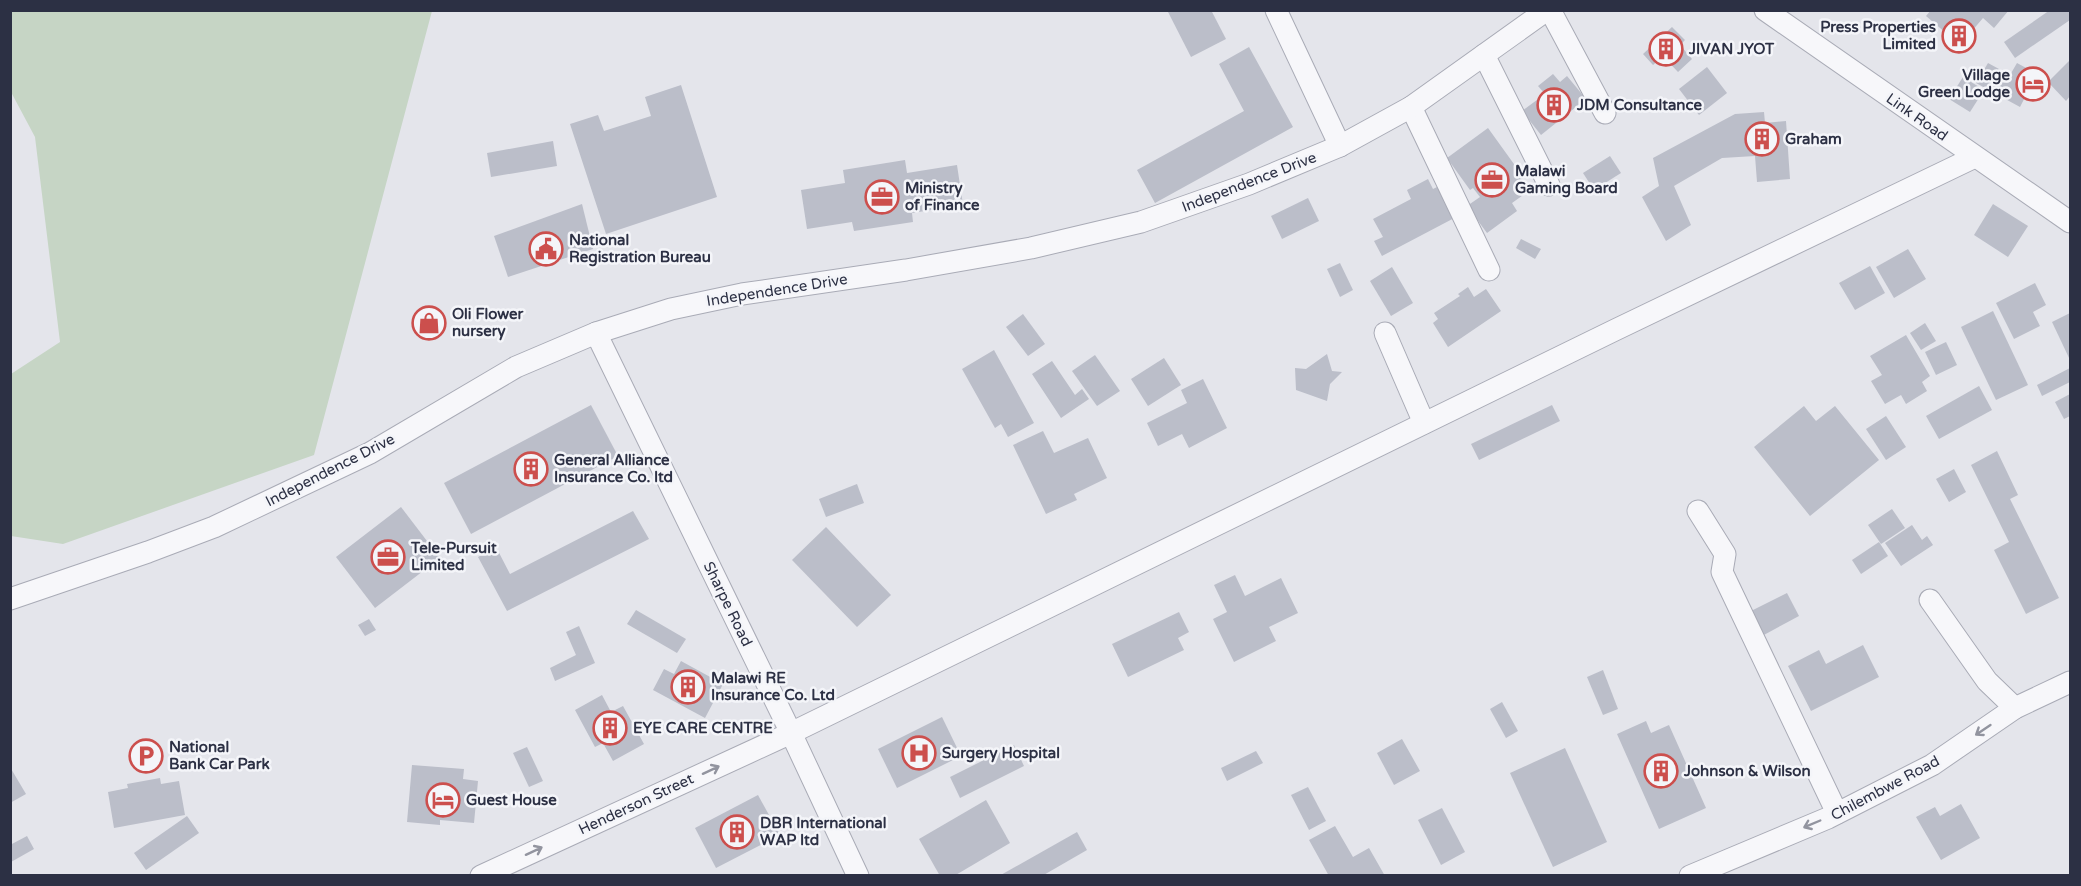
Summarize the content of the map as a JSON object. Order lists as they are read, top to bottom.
{
  "streets": {
    "street": [
      "Link Road",
      "Independence Drive",
      "Sharpe Road",
      "Chilembwe Road",
      "Henderson Street"
    ]
  },
  "crossings": [
    ["Link Road", "Henderson Street"],
    ["Independence Drive", "Sharpe Road"],
    ["Sharpe Road", "Henderson Street"]
  ],
  "one_way": ["Chilembwe Road"],
  "places": {
    "building": [
      "Press Properties Limited",
      "JIVAN JYOT",
      "JDM Consultance",
      "Graham",
      "General Alliance Insurance Co. ltd",
      "Malawi RE Insurance Co. Ltd",
      "EYE CARE CENTRE",
      "Johnson & Wilson",
      "DBR International WAP ltd"
    ],
    "hotel": ["Village Green Lodge", "Guest House"],
    "office": ["Malawi Gaming Board", "Ministry of Finance", "Tele-Pursuit Limited"],
    "public building": ["National Registration Bureau"],
    "shop": ["Oli Flower nursery"],
    "hospital": ["Surgery Hospital"],
    "parking": ["National Bank Car Park"]
  }
}
